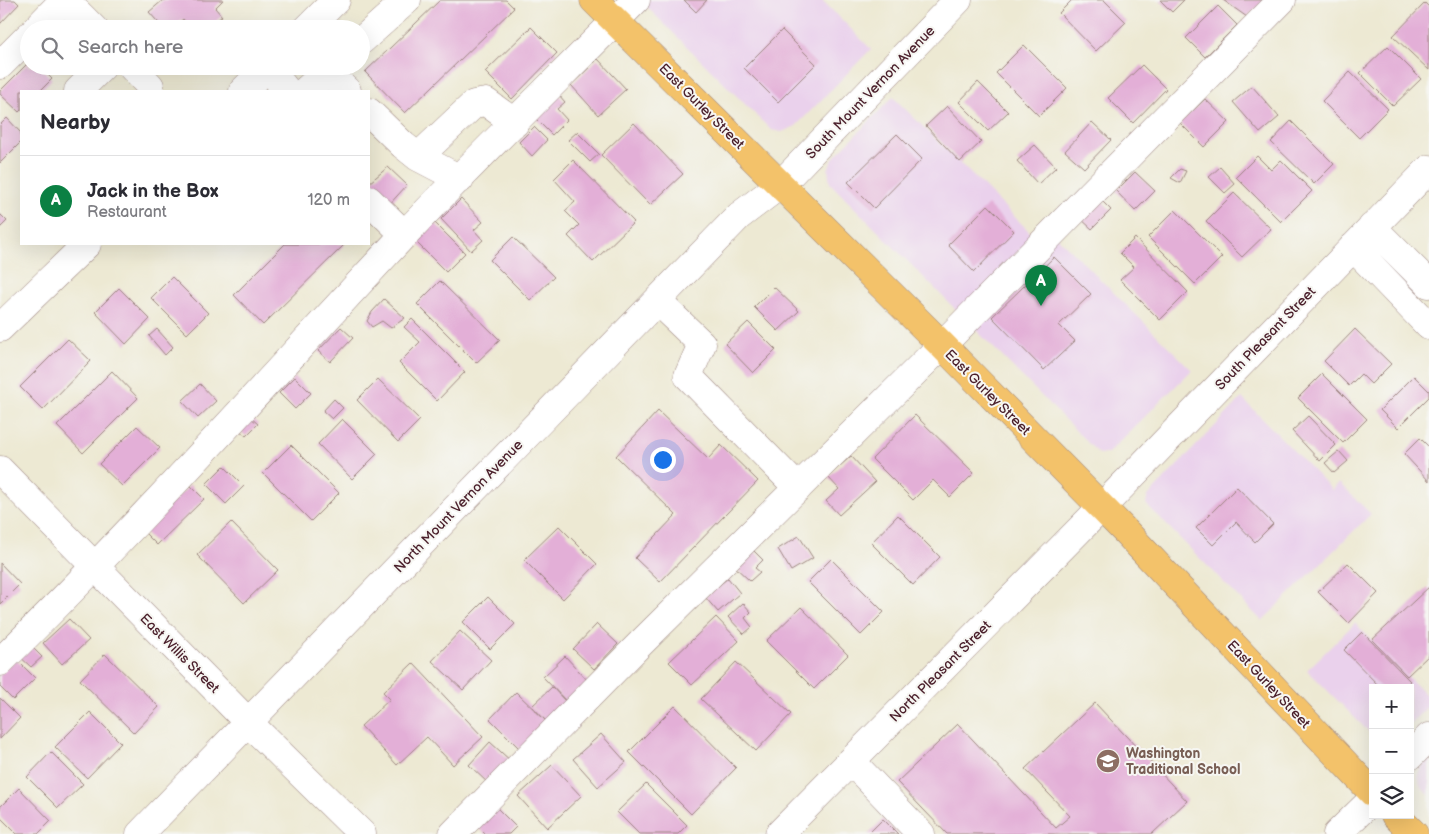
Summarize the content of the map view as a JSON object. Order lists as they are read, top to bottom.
{
  "streets": {
    "main road": ["East Gurley Street"],
    "street": [
      "South Mount Vernon Avenue",
      "South Pleasant Street",
      "North Mount Vernon Avenue",
      "East Willis Street",
      "North Pleasant Street"
    ]
  },
  "crossings": [
    ["South Mount Vernon Avenue", "East Gurley Street"],
    ["South Mount Vernon Avenue", "North Mount Vernon Avenue"],
    ["East Gurley Street", "South Pleasant Street"],
    ["East Gurley Street", "North Mount Vernon Avenue"],
    ["East Gurley Street", "North Pleasant Street"],
    ["South Pleasant Street", "North Pleasant Street"],
    ["North Mount Vernon Avenue", "East Willis Street"]
  ],
  "places": {
    "school or university": ["Washington Traditional School"]
  },
  "page": {
    "search": "Search here",
    "heading": "Nearby",
    "list": [
      {
        "mark": "A",
        "name": "Jack in the Box",
        "note": "Restaurant",
        "value": "120 m"
      }
    ],
    "pins": "A",
    "map_buttons": ["+", "−"]
  }
}
